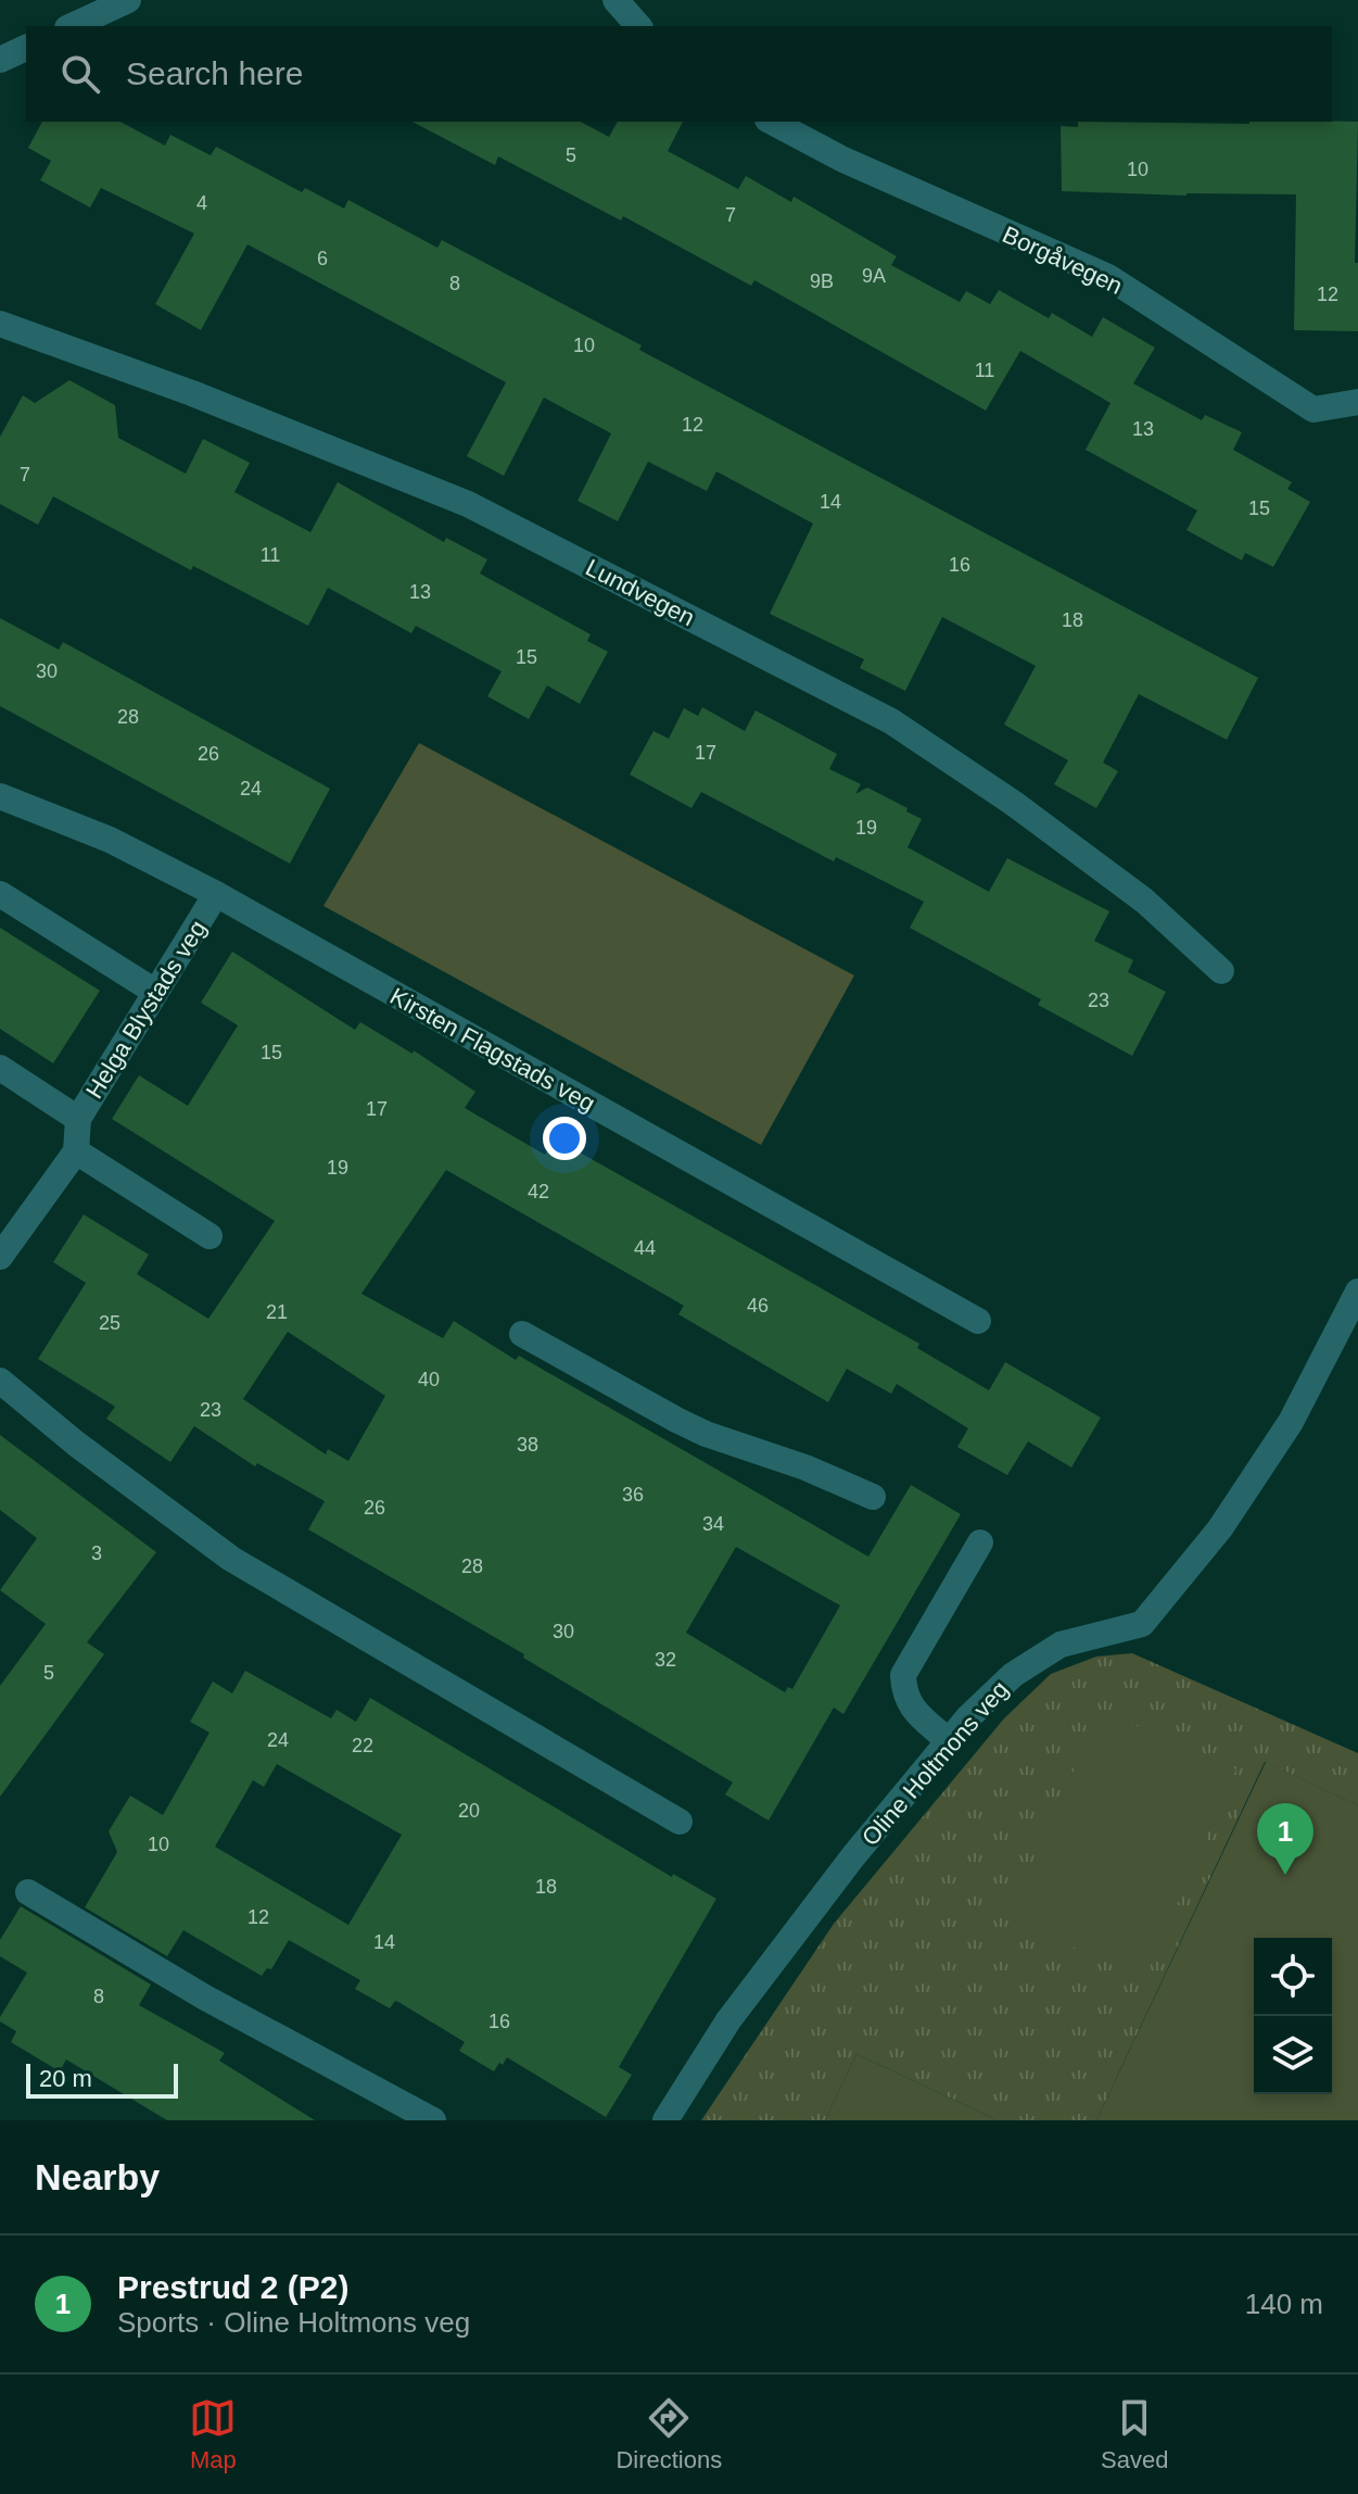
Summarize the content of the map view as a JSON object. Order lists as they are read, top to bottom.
{
  "streets": {
    "street": [
      "Borgåvegen",
      "Lundvegen",
      "Helga Blystads veg",
      "Kirsten Flagstads veg",
      "Oline Holtmons veg"
    ]
  },
  "crossings": [
    ["Helga Blystads veg", "Kirsten Flagstads veg"]
  ],
  "house_numbers": [
    "5",
    "10",
    "4",
    "7",
    "6",
    "9A",
    "9B",
    "8",
    "12",
    "10",
    "11",
    "12",
    "13",
    "7",
    "14",
    "15",
    "11",
    "16",
    "13",
    "18",
    "15",
    "30",
    "28",
    "17",
    "26",
    "24",
    "19",
    "23",
    "15",
    "17",
    "19",
    "42",
    "44",
    "46",
    "21",
    "25",
    "40",
    "23",
    "38",
    "36",
    "26",
    "34",
    "3",
    "28",
    "30",
    "32",
    "5",
    "24",
    "22",
    "20",
    "10",
    "18",
    "12",
    "14",
    "8",
    "16"
  ],
  "scale_bar": "20 m",
  "page": {
    "search": "Search here",
    "pins": "1",
    "scale": "20 m",
    "heading": "Nearby",
    "list": [
      {
        "mark": "1",
        "name": "Prestrud 2 (P2)",
        "note": "Sports · Oline Holtmons veg",
        "value": "140 m"
      }
    ],
    "nav": ["Map", "Directions", "Saved"]
  }
}
